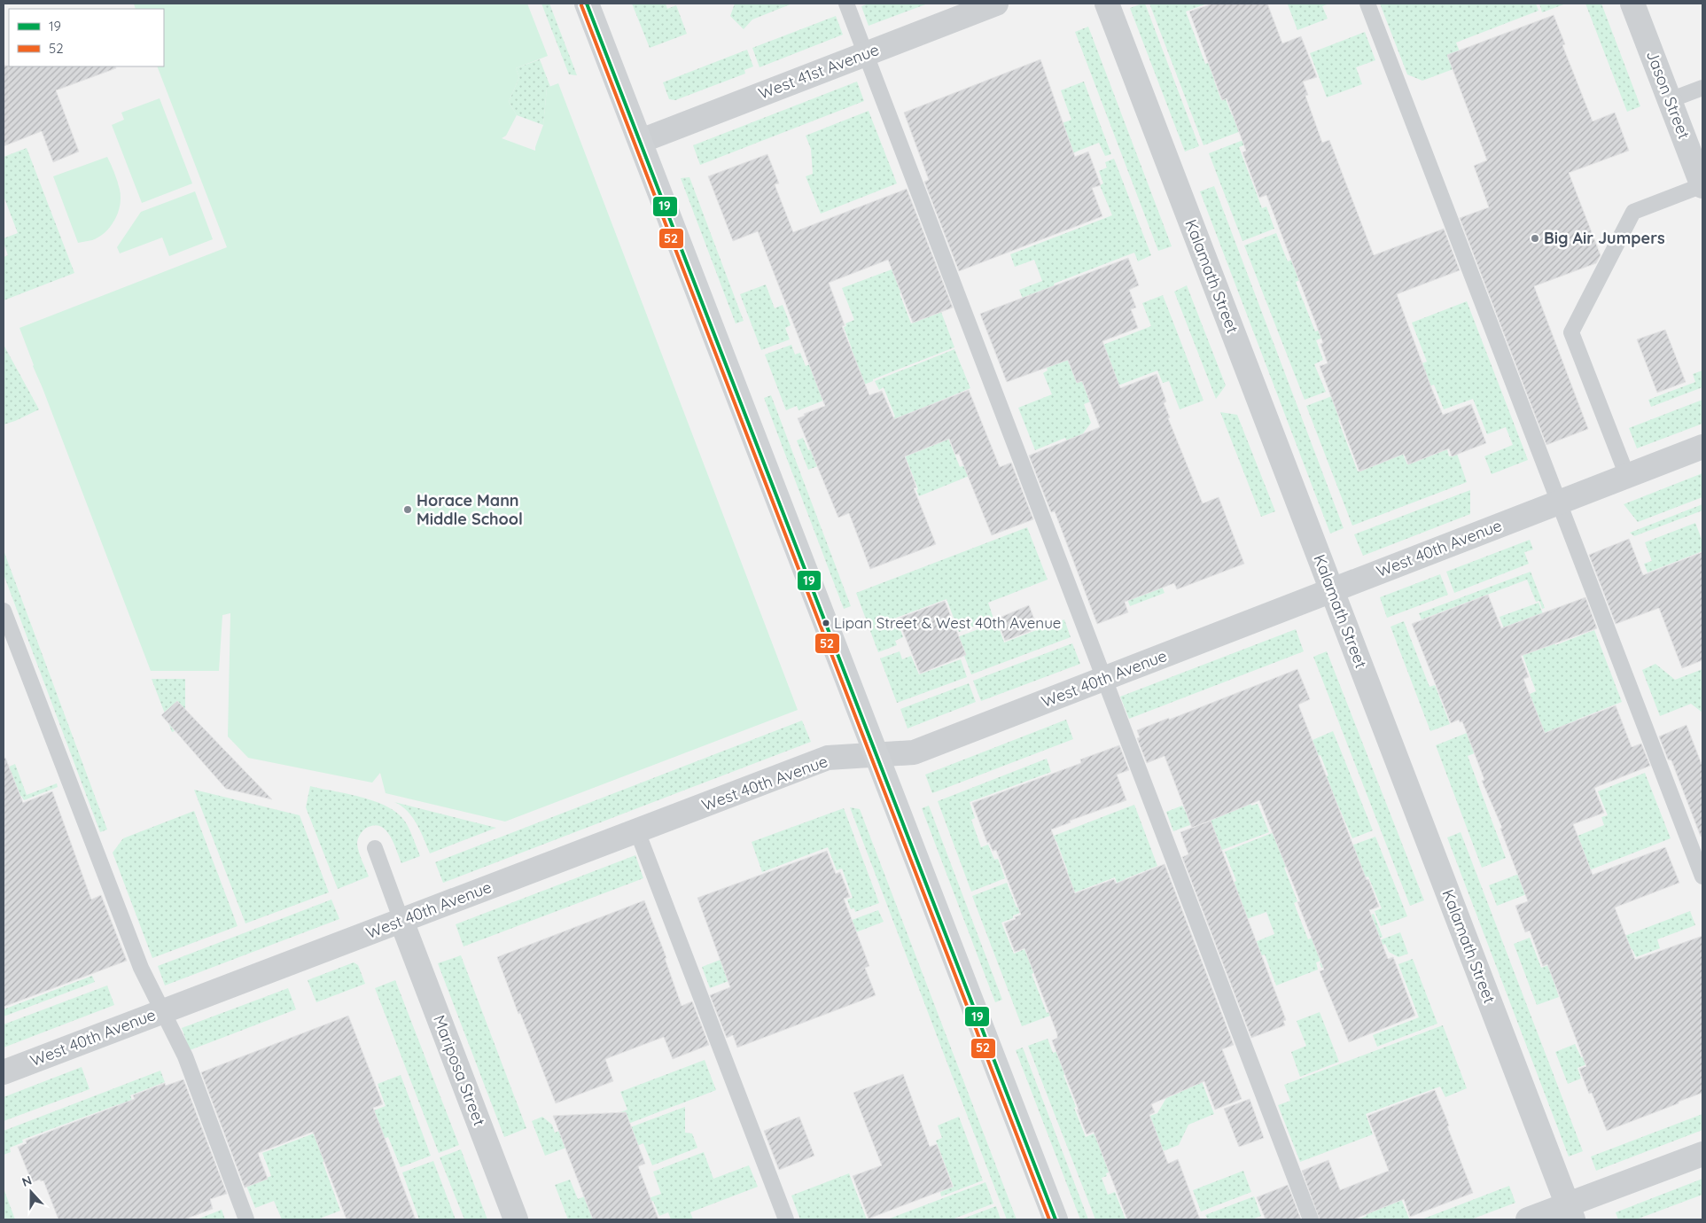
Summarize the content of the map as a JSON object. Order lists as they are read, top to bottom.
{
  "streets": {
    "street": [
      "West 41st Avenue",
      "Jason Street",
      "Kalamath Street",
      "West 40th Avenue",
      "Mariposa Street"
    ]
  },
  "crossings": [
    ["Kalamath Street", "West 40th Avenue"],
    ["West 40th Avenue", "Mariposa Street"]
  ],
  "places": ["Big Air Jumpers", "Horace Mann Middle School", "Lipan Street & West 40th Avenue"],
  "lines": ["transit line 19", "transit line 52"],
  "legend": ["19", "52"],
  "north": "top"
}
